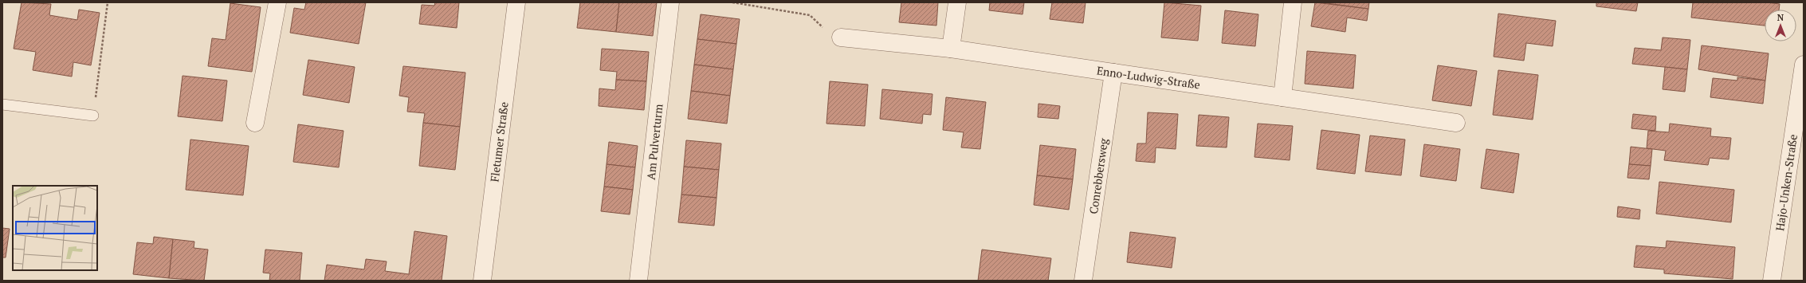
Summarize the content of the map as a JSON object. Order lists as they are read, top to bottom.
{
  "streets": {
    "street": [
      "Enno-Ludwig-Straße",
      "Fletumer Straße",
      "Am Pulverturm",
      "Conrebbersweg",
      "Hajo-Unken-Straße"
    ]
  },
  "crossings": [
    ["Enno-Ludwig-Straße", "Conrebbersweg"]
  ],
  "north": "top"
}
